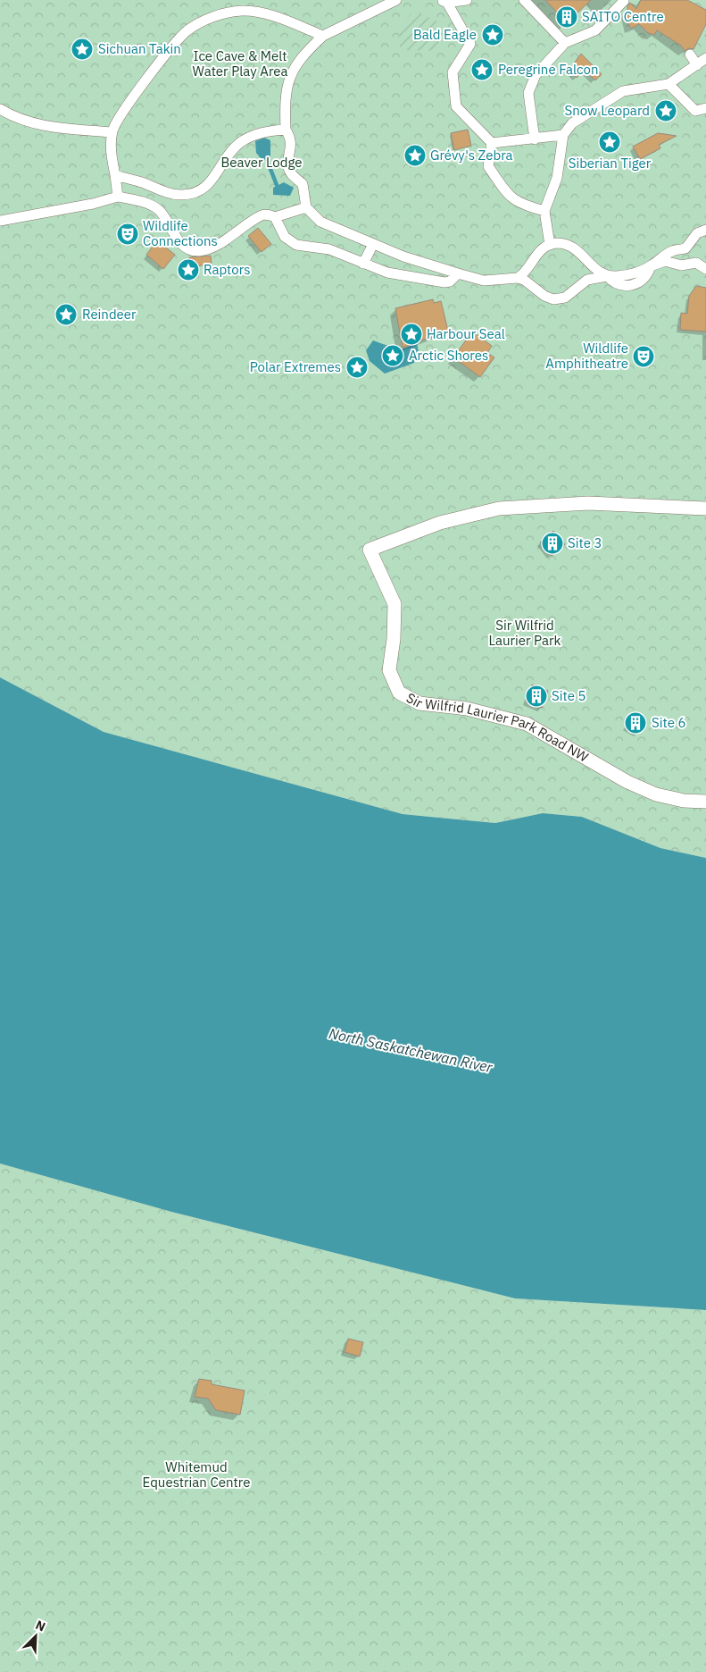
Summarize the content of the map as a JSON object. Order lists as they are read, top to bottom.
{
  "streets": {
    "street": ["Sir Wilfrid Laurier Park Road NW"]
  },
  "water": ["North Saskatchewan River"],
  "parks": [
    "Ice Cave & Melt Water Play Area",
    "Beaver Lodge",
    "Sir Wilfrid Laurier Park",
    "Whitemud Equestrian Centre"
  ],
  "places": {
    "building": [
      "SAITO Centre",
      "Site 3",
      "Site 5",
      "Site 6"
    ],
    "place": [
      "Bald Eagle",
      "Sichuan Takin",
      "Peregrine Falcon",
      "Snow Leopard",
      "Siberian Tiger",
      "Grévy's Zebra",
      "Raptors",
      "Reindeer",
      "Harbour Seal",
      "Arctic Shores",
      "Polar Extremes"
    ],
    "theatre": ["Wildlife Connections", "Wildlife Amphitheatre"]
  },
  "north": "top right"
}
